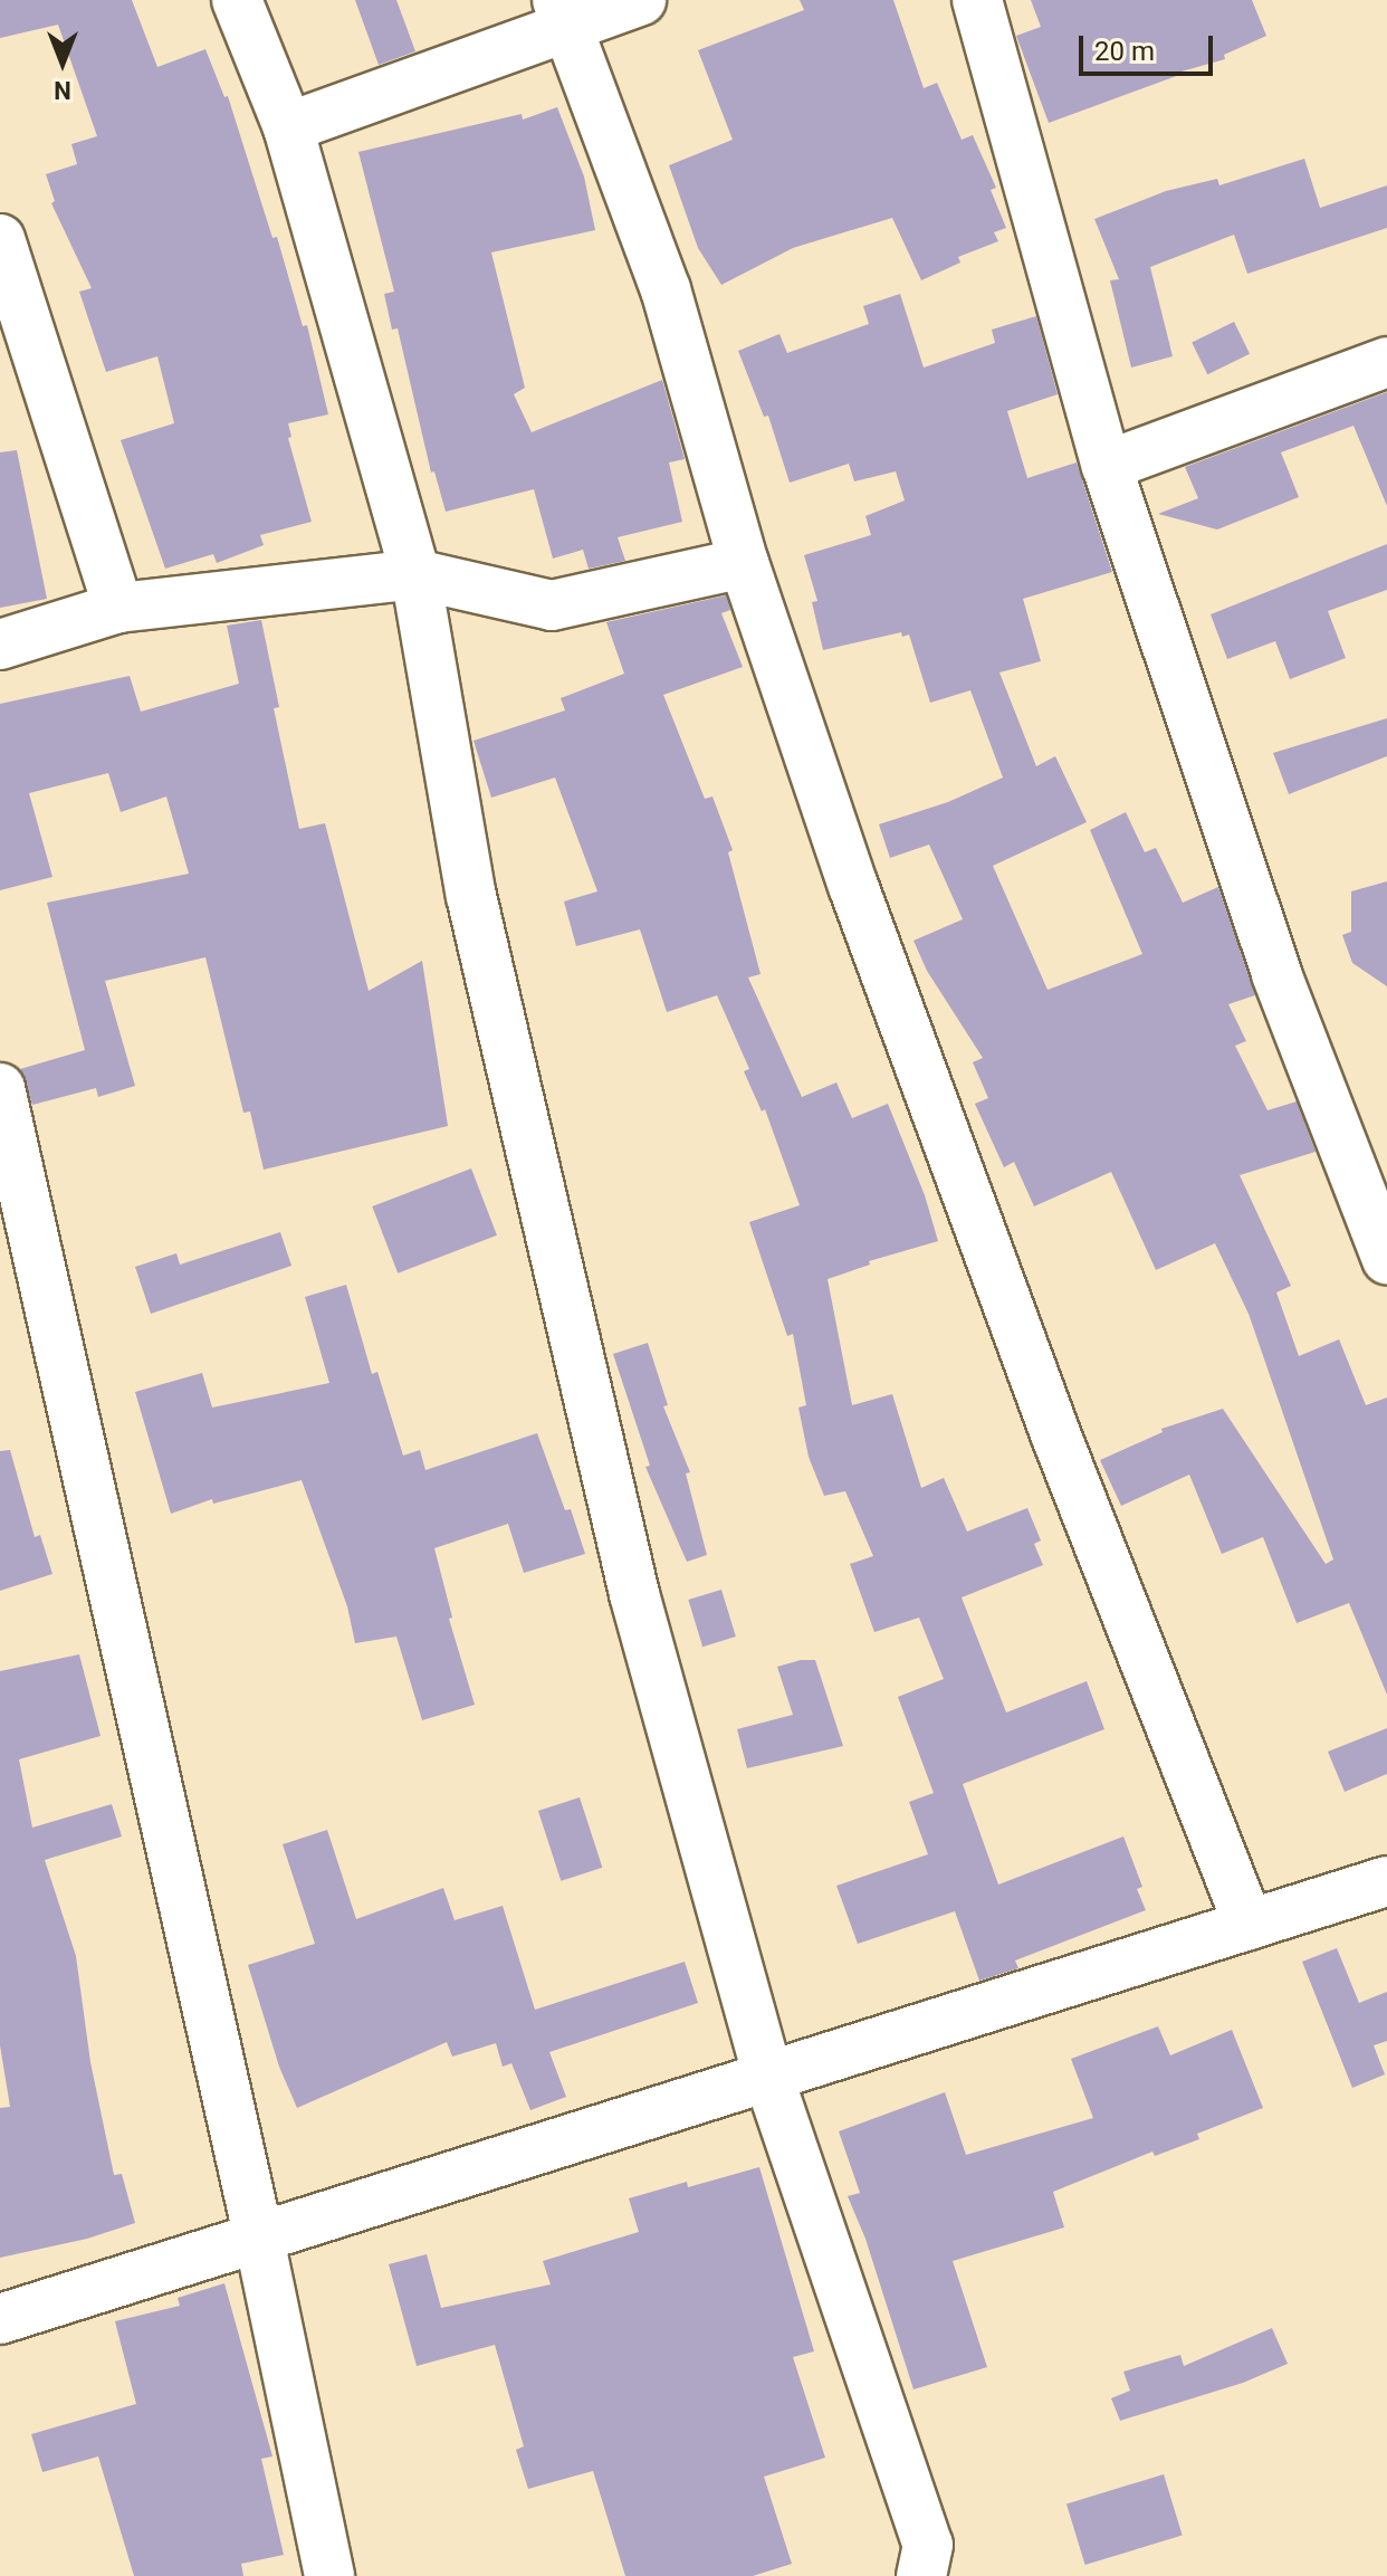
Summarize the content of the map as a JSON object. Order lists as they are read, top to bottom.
{
  "scale_bar": "20 m",
  "north": "bottom"
}
